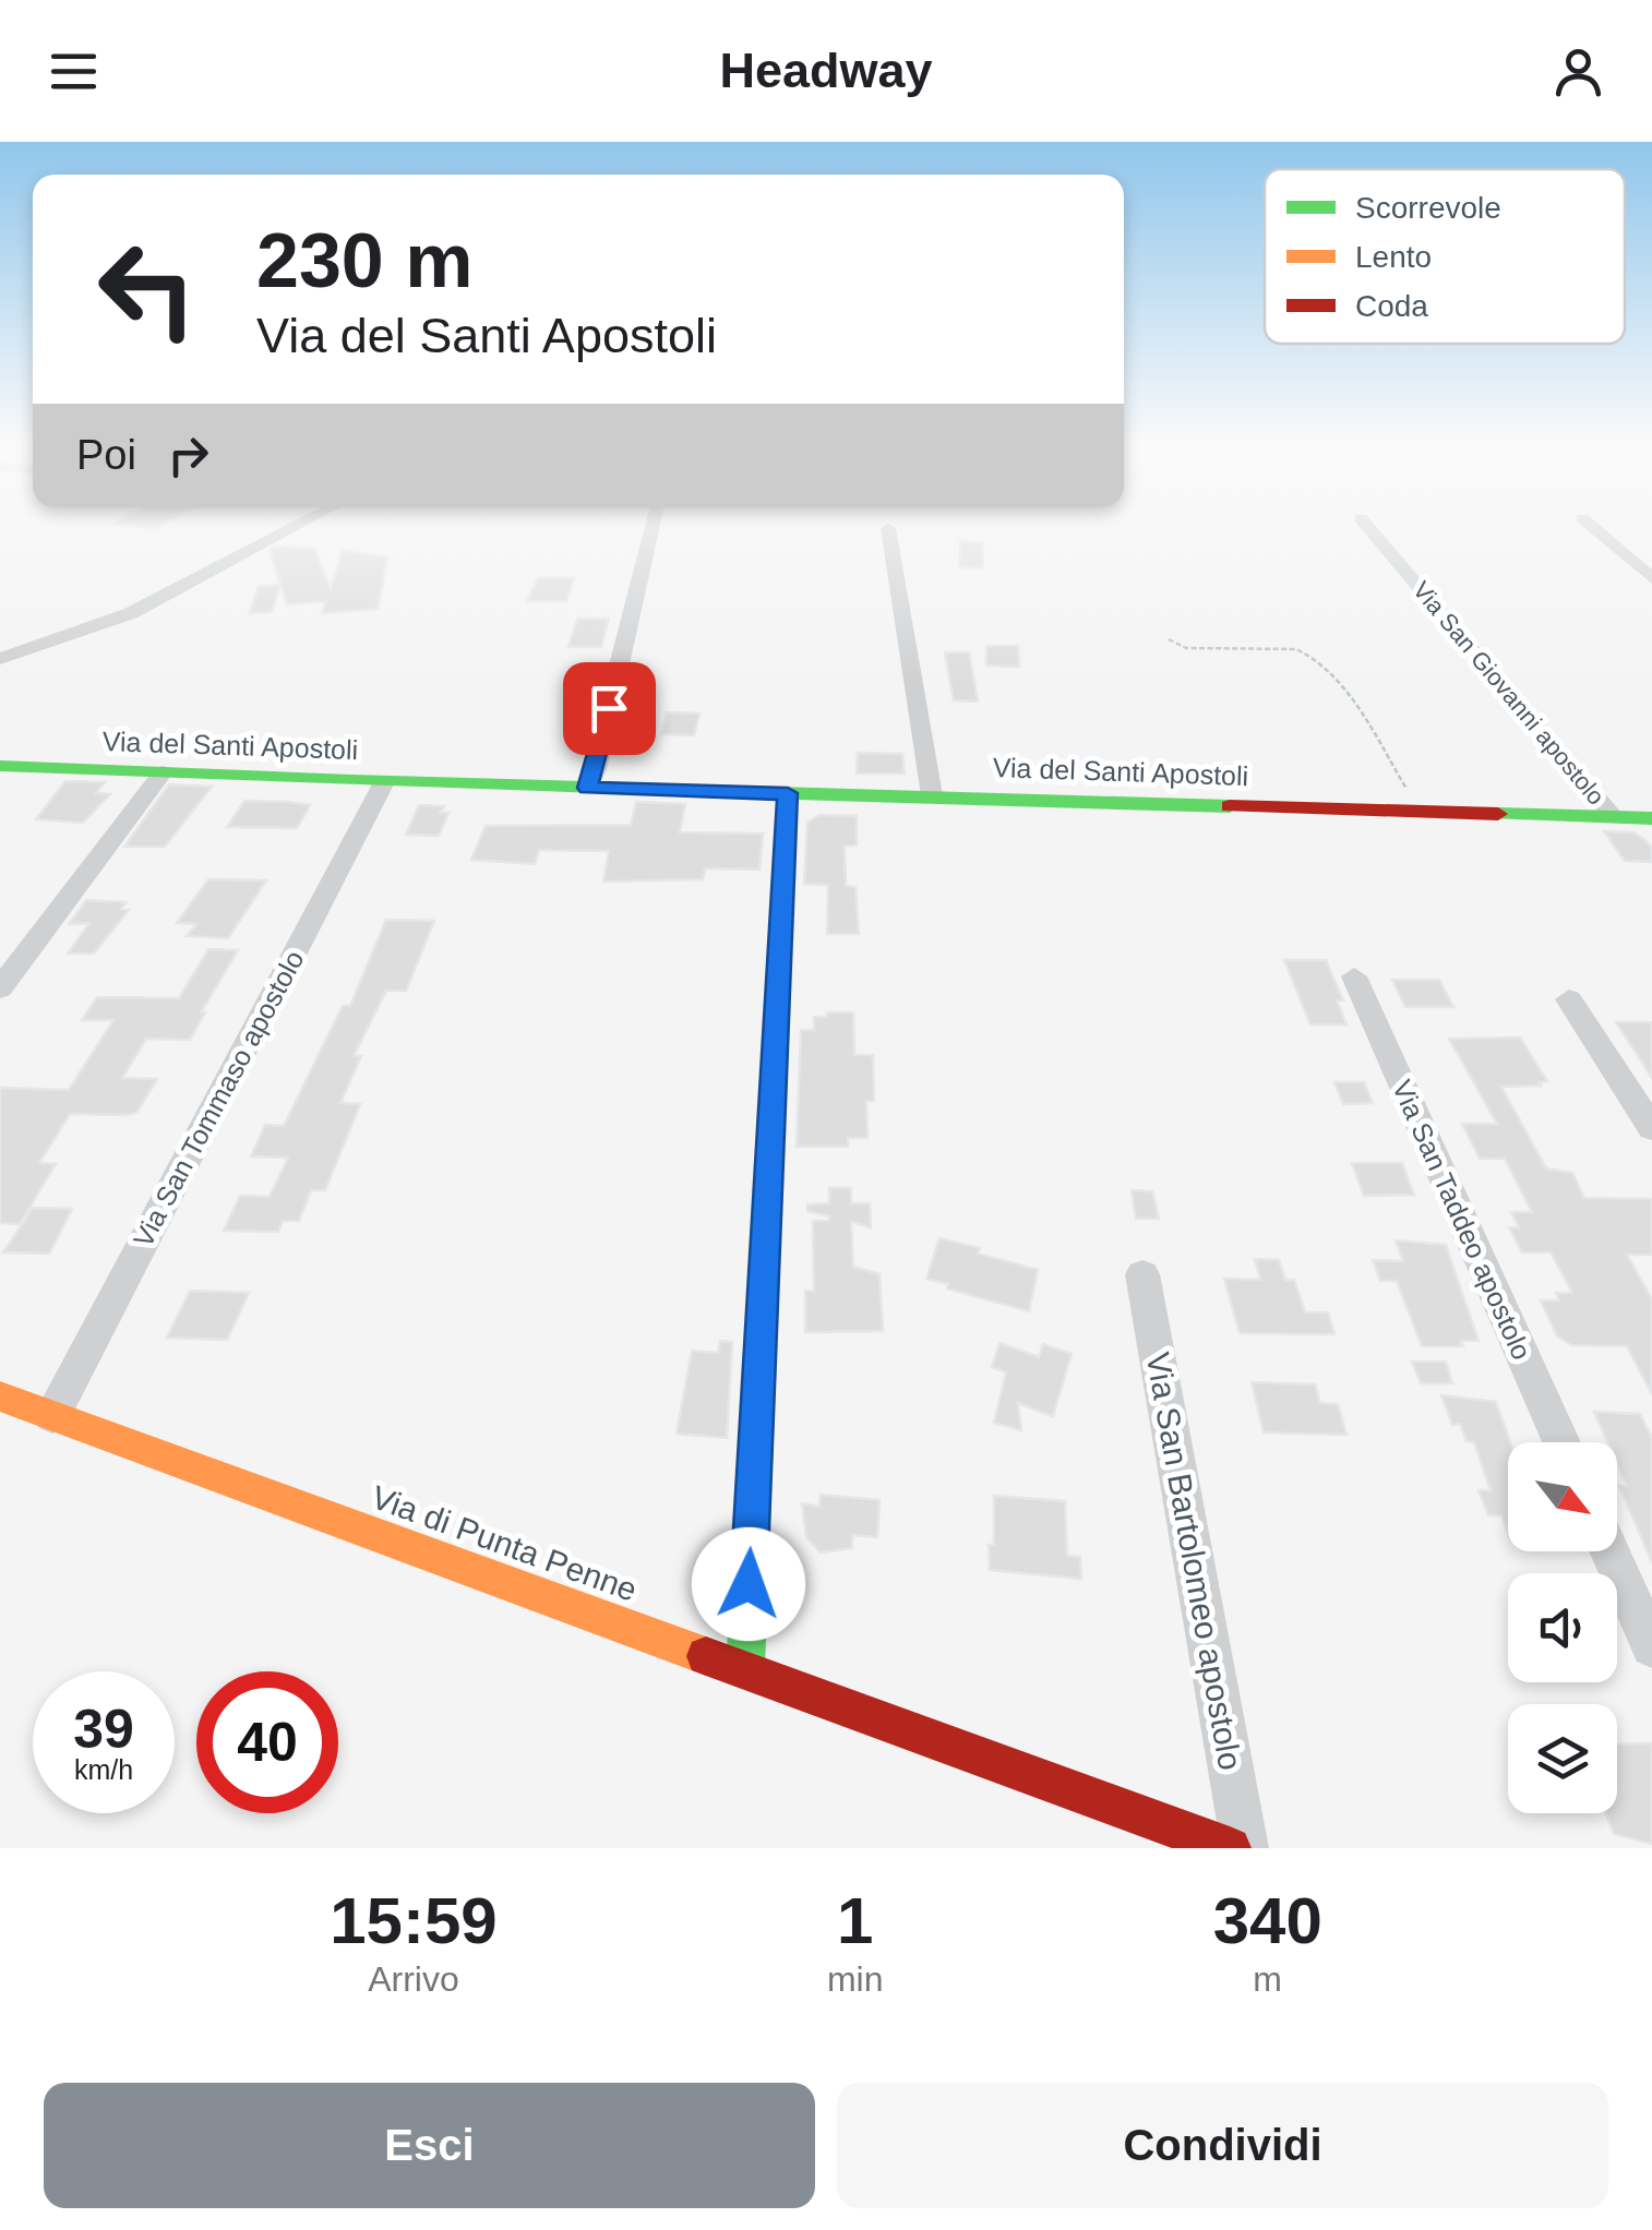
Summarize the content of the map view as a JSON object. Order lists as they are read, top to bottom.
{
  "streets": {
    "street": [
      "Via San Giovanni apostolo",
      "Via del Santi Apostoli",
      "Via San Tommaso apostolo",
      "Via San Taddeo apostolo",
      "Via di Punta Penne",
      "Via San Bartolomeo apostolo"
    ]
  },
  "crossings": [
    ["Via San Giovanni apostolo", "Via del Santi Apostoli"],
    ["Via del Santi Apostoli", "Via San Tommaso apostolo"],
    ["Via San Tommaso apostolo", "Via di Punta Penne"]
  ],
  "legend": ["Scorrevole", "Lento", "Coda"],
  "north": "bottom right",
  "page": {
    "header": "Headway",
    "turn": ["230 m", "Via del Santi Apostoli"],
    "then": "Poi",
    "speed": "39 km/h",
    "limit": "40",
    "eta": [
      "15:59",
      "Arrivo",
      "1",
      "min",
      "340",
      "m"
    ],
    "buttons": ["Esci", "Condividi"]
  }
}
